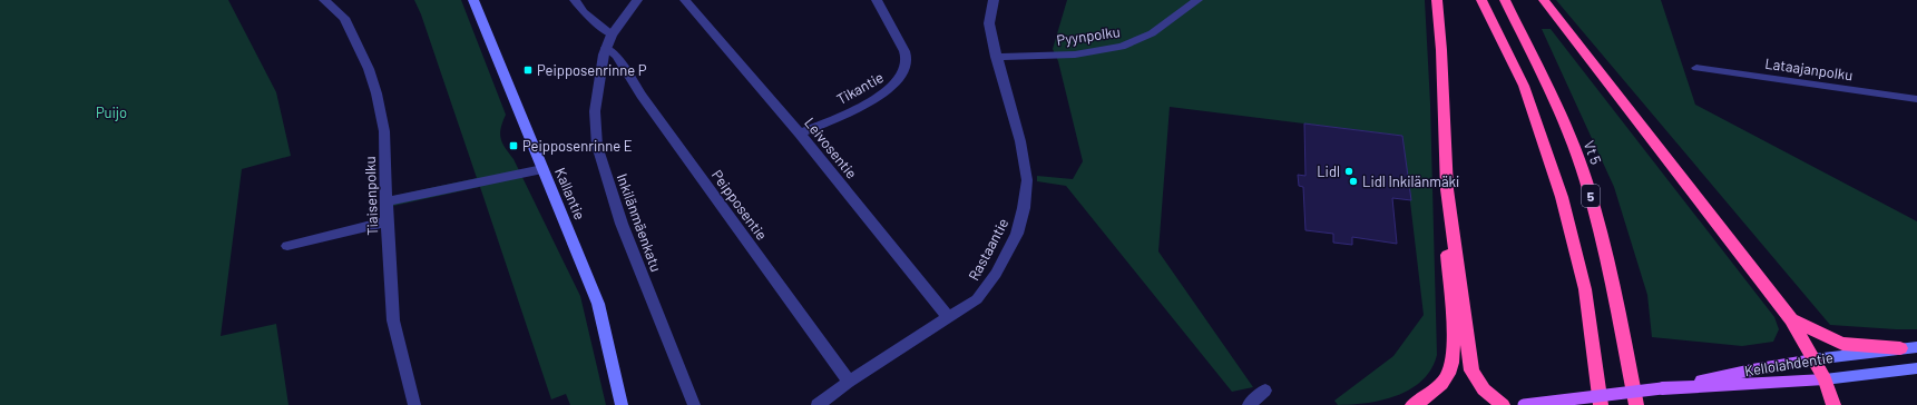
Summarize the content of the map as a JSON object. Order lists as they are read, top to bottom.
{
  "streets": {
    "highway": ["Vt 5", "5"],
    "main road": ["Kallantie", "Kellolahdentie"],
    "street": [
      "Pyynpolku",
      "Lataajanpolku",
      "Tikantie",
      "Leivosentie",
      "Tiaisenpolku",
      "Peipposentie",
      "Inkilänmäenkatu",
      "Rastaantie"
    ]
  },
  "crossings": [
    ["Pyynpolku", "Rastaantie"],
    ["Tikantie", "Leivosentie"],
    ["Leivosentie", "Rastaantie"],
    ["Peipposentie", "Inkilänmäenkatu"],
    ["Peipposentie", "Rastaantie"]
  ],
  "parks": ["Puijo"],
  "places": {
    "transit": ["Peipposenrinne P", "Peipposenrinne E"],
    "other": ["Lidl", "Lidl Inkilänmäki"]
  }
}
